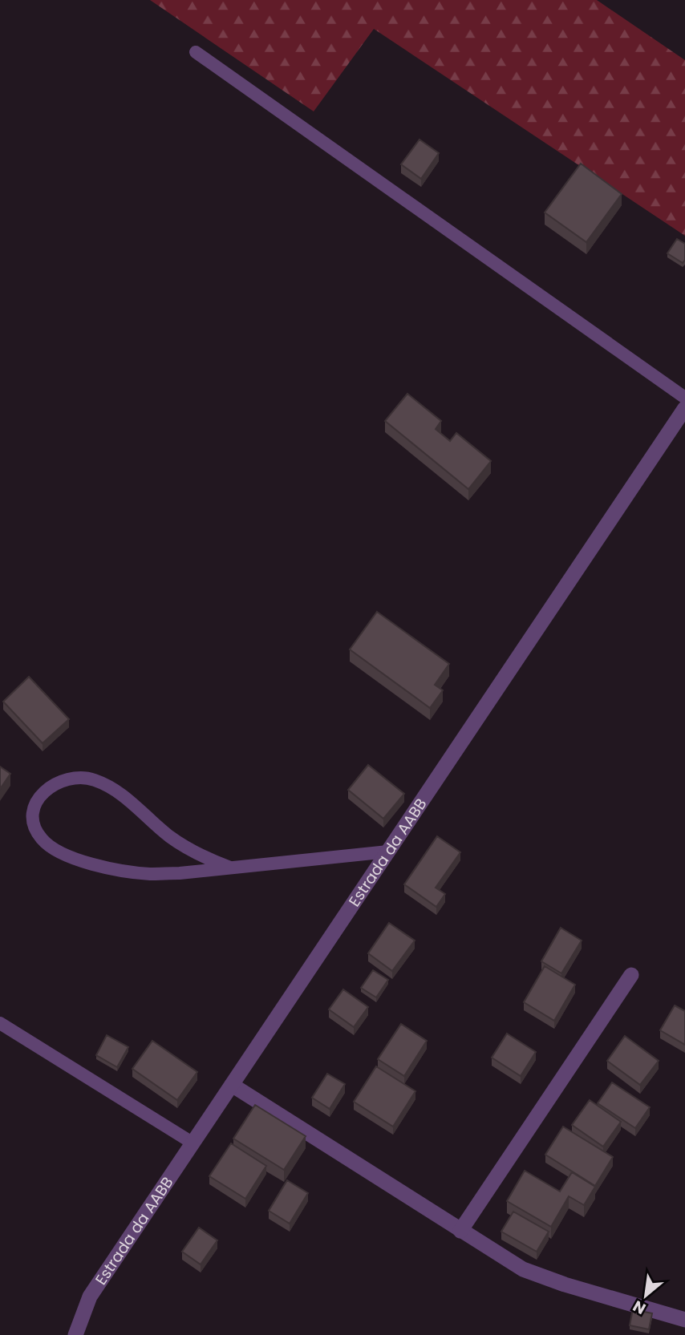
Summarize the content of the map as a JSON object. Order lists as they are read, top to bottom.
{
  "streets": {
    "street": ["Estrada da AABB"]
  },
  "north": "bottom left"
}
